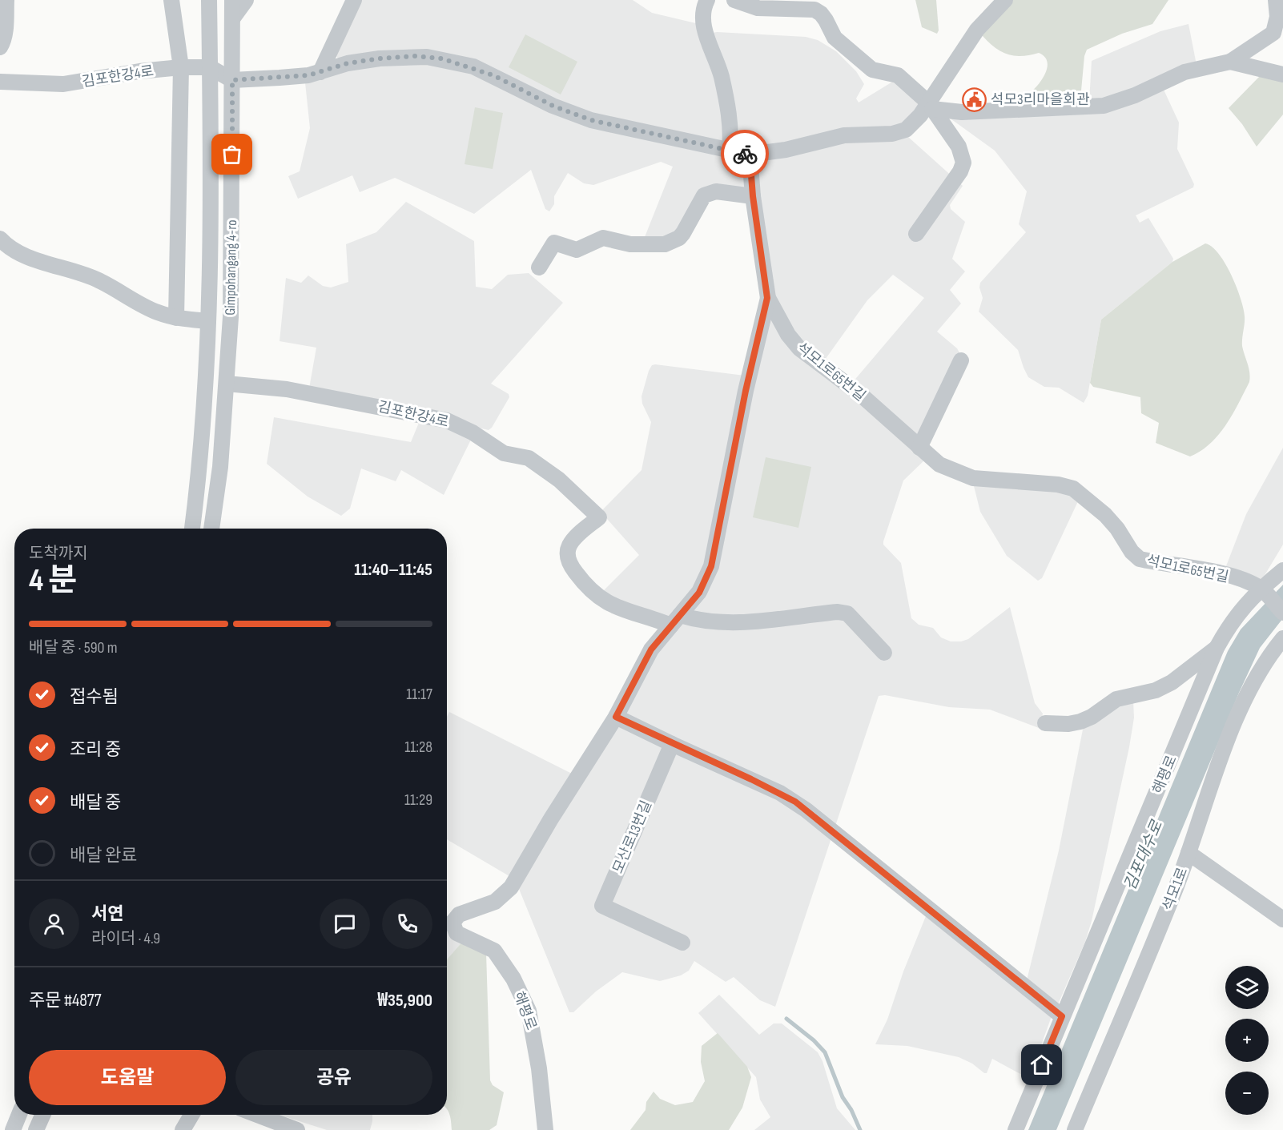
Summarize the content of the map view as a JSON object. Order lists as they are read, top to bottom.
{
  "streets": {
    "street": [
      "김포한강4로",
      "Gimpohangang 4-ro",
      "석모1로65번길",
      "해평로",
      "모산로13번길",
      "석모1로"
    ]
  },
  "crossings": [
    ["김포한강4로", "Gimpohangang 4-ro"],
    ["석모1로65번길", "해평로"]
  ],
  "water": ["김포대수로"],
  "places": {
    "public building": ["석모3리마을회관"]
  },
  "page": {
    "heading": ["4 분", "도착까지", "11:40–11:45"],
    "panel": [
      "서연",
      "라이더 · 4.9",
      "주문 #4877",
      "₩35,900"
    ],
    "bar": "배달 중 · 590 m",
    "list": [
      ["접수됨", "11:17"],
      ["조리 중", "11:28"],
      ["배달 중", "11:29"],
      "배달 완료"
    ],
    "map_buttons": ["+", "−"],
    "buttons": ["도움말", "공유"]
  }
}
